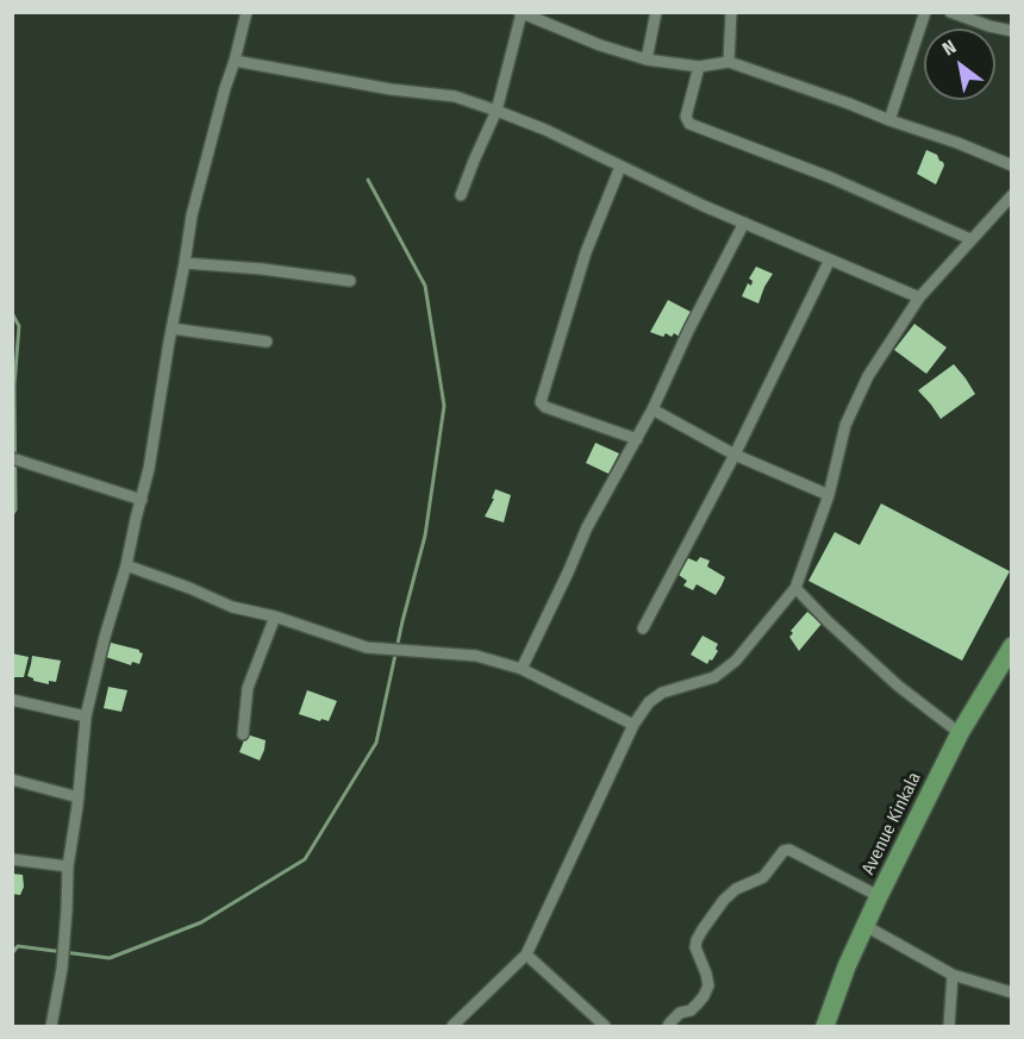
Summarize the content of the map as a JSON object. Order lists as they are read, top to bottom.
{
  "streets": {
    "main road": ["Avenue Kinkala"]
  },
  "north": "top left"
}
